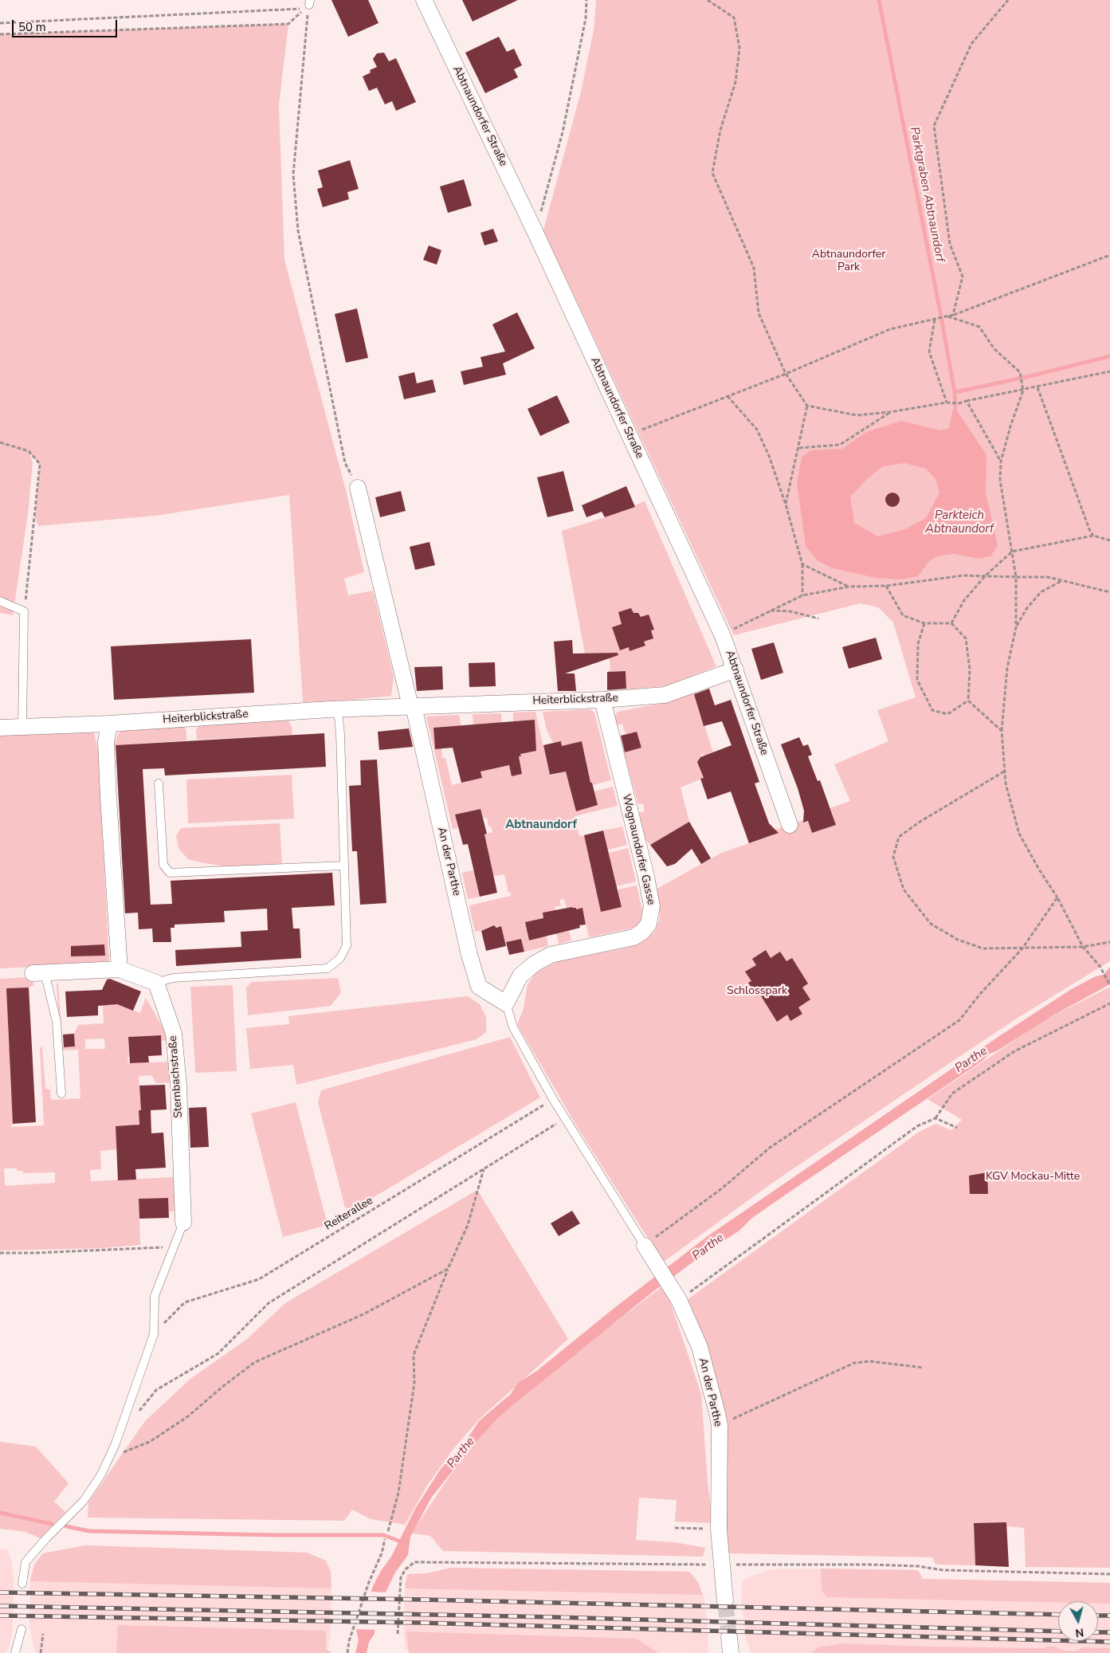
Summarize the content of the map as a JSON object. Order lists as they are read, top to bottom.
{
  "streets": {
    "street": [
      "Abtnaundorfer Straße",
      "Heiterblickstraße",
      "Wognaundorfer Gasse",
      "An der Parthe",
      "Sternbachstraße"
    ],
    "path": ["Reiterallee"]
  },
  "crossings": [
    ["Abtnaundorfer Straße", "Heiterblickstraße"],
    ["Heiterblickstraße", "Wognaundorfer Gasse"],
    ["Heiterblickstraße", "An der Parthe"],
    ["Wognaundorfer Gasse", "An der Parthe"],
    ["Sternbachstraße", "Reiterallee"]
  ],
  "districts": ["Abtnaundorf"],
  "water": ["Parktgraben Abtnaundorf", "Parkteich Abtnaundorf", "Parthe"],
  "parks": ["Abtnaundorfer Park", "Schlosspark", "KGV Mockau-Mitte"],
  "scale_bar": "50 m",
  "north": "bottom"
}
